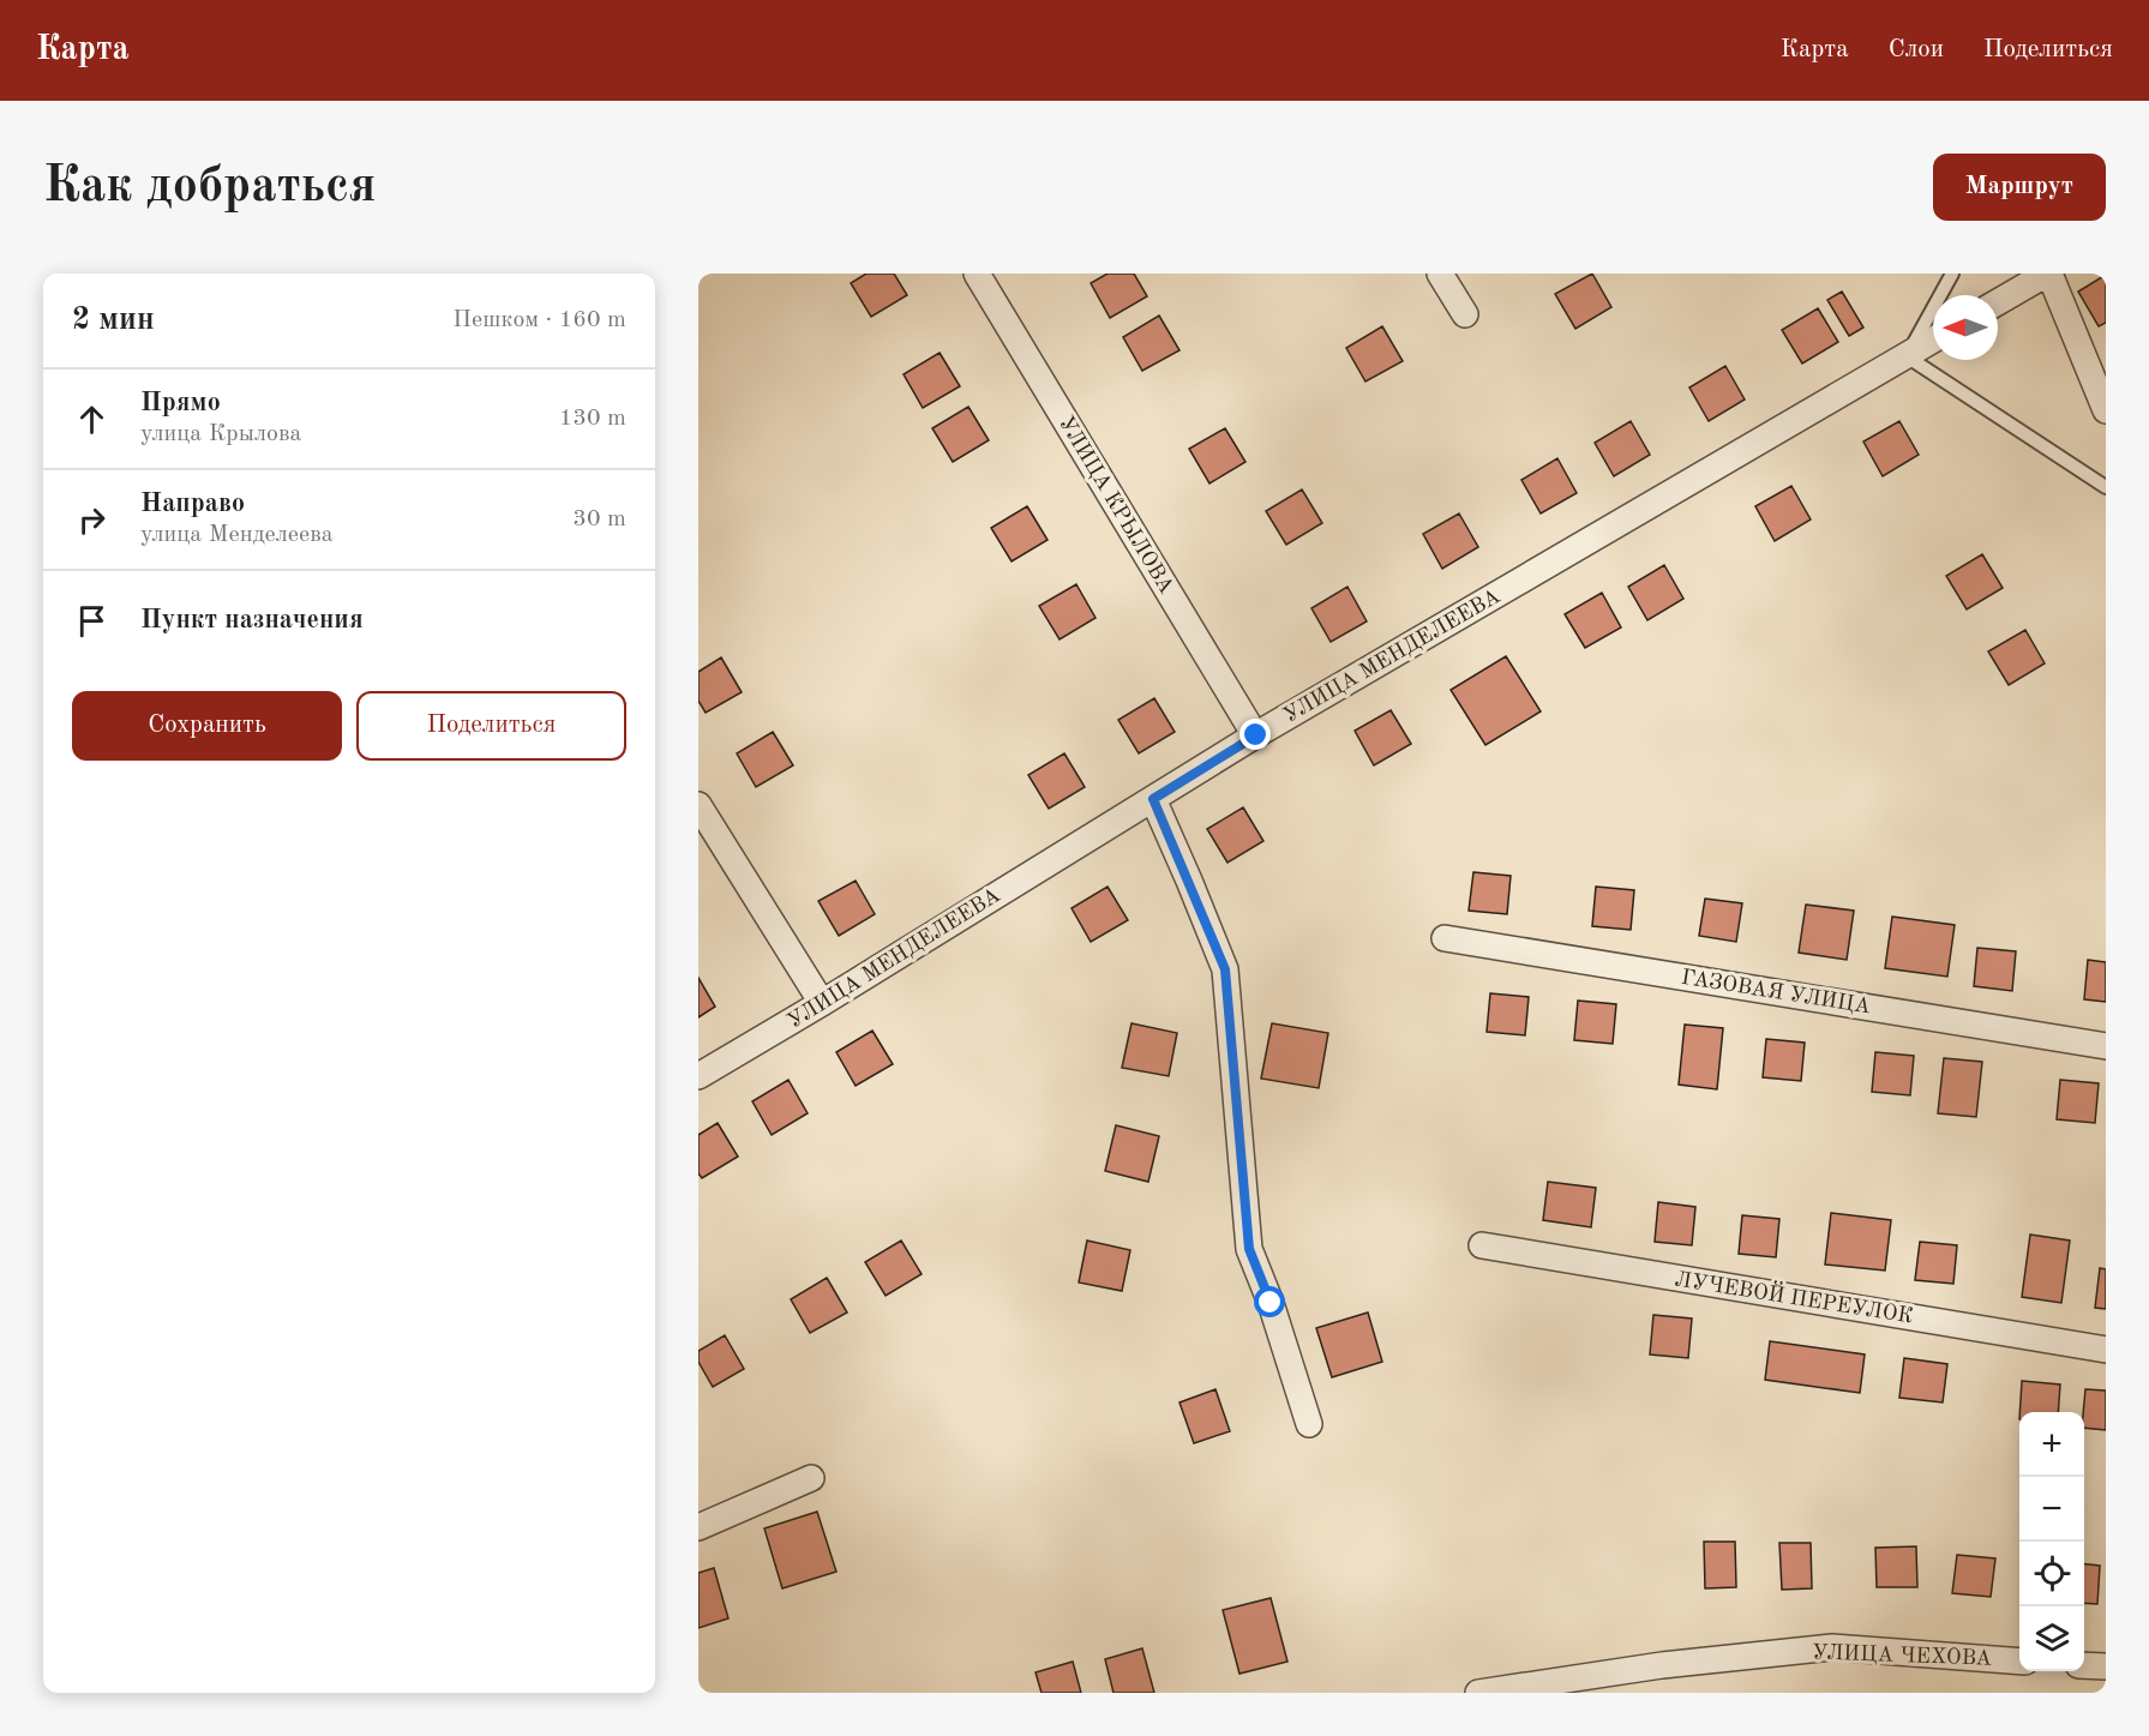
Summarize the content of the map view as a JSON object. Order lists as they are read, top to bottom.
{
  "streets": {
    "street": [
      "УЛИЦА КРЫЛОВА",
      "УЛИЦА МЕНДЕЛЕЕВА",
      "ГАЗОВАЯ УЛИЦА",
      "ЛУЧЕВОЙ ПЕРЕУЛОК",
      "УЛИЦА ЧЕХОВА"
    ]
  },
  "crossings": [
    ["УЛИЦА КРЫЛОВА", "УЛИЦА МЕНДЕЛЕЕВА"]
  ],
  "north": "left",
  "page": {
    "header": "Карта",
    "nav": ["Карта", "Слои", "Поделиться"],
    "buttons": [
      "Маршрут",
      ["Сохранить", "Поделиться"]
    ],
    "title": "Как добраться",
    "heading": ["2 мин", "Пешком · 160 m"],
    "list": [
      ["Прямо", "улица Крылова", "130 m"],
      ["Направо", "улица Менделеева", "30 m"],
      "Пункт назначения"
    ],
    "map_buttons": ["+", "−"]
  }
}
